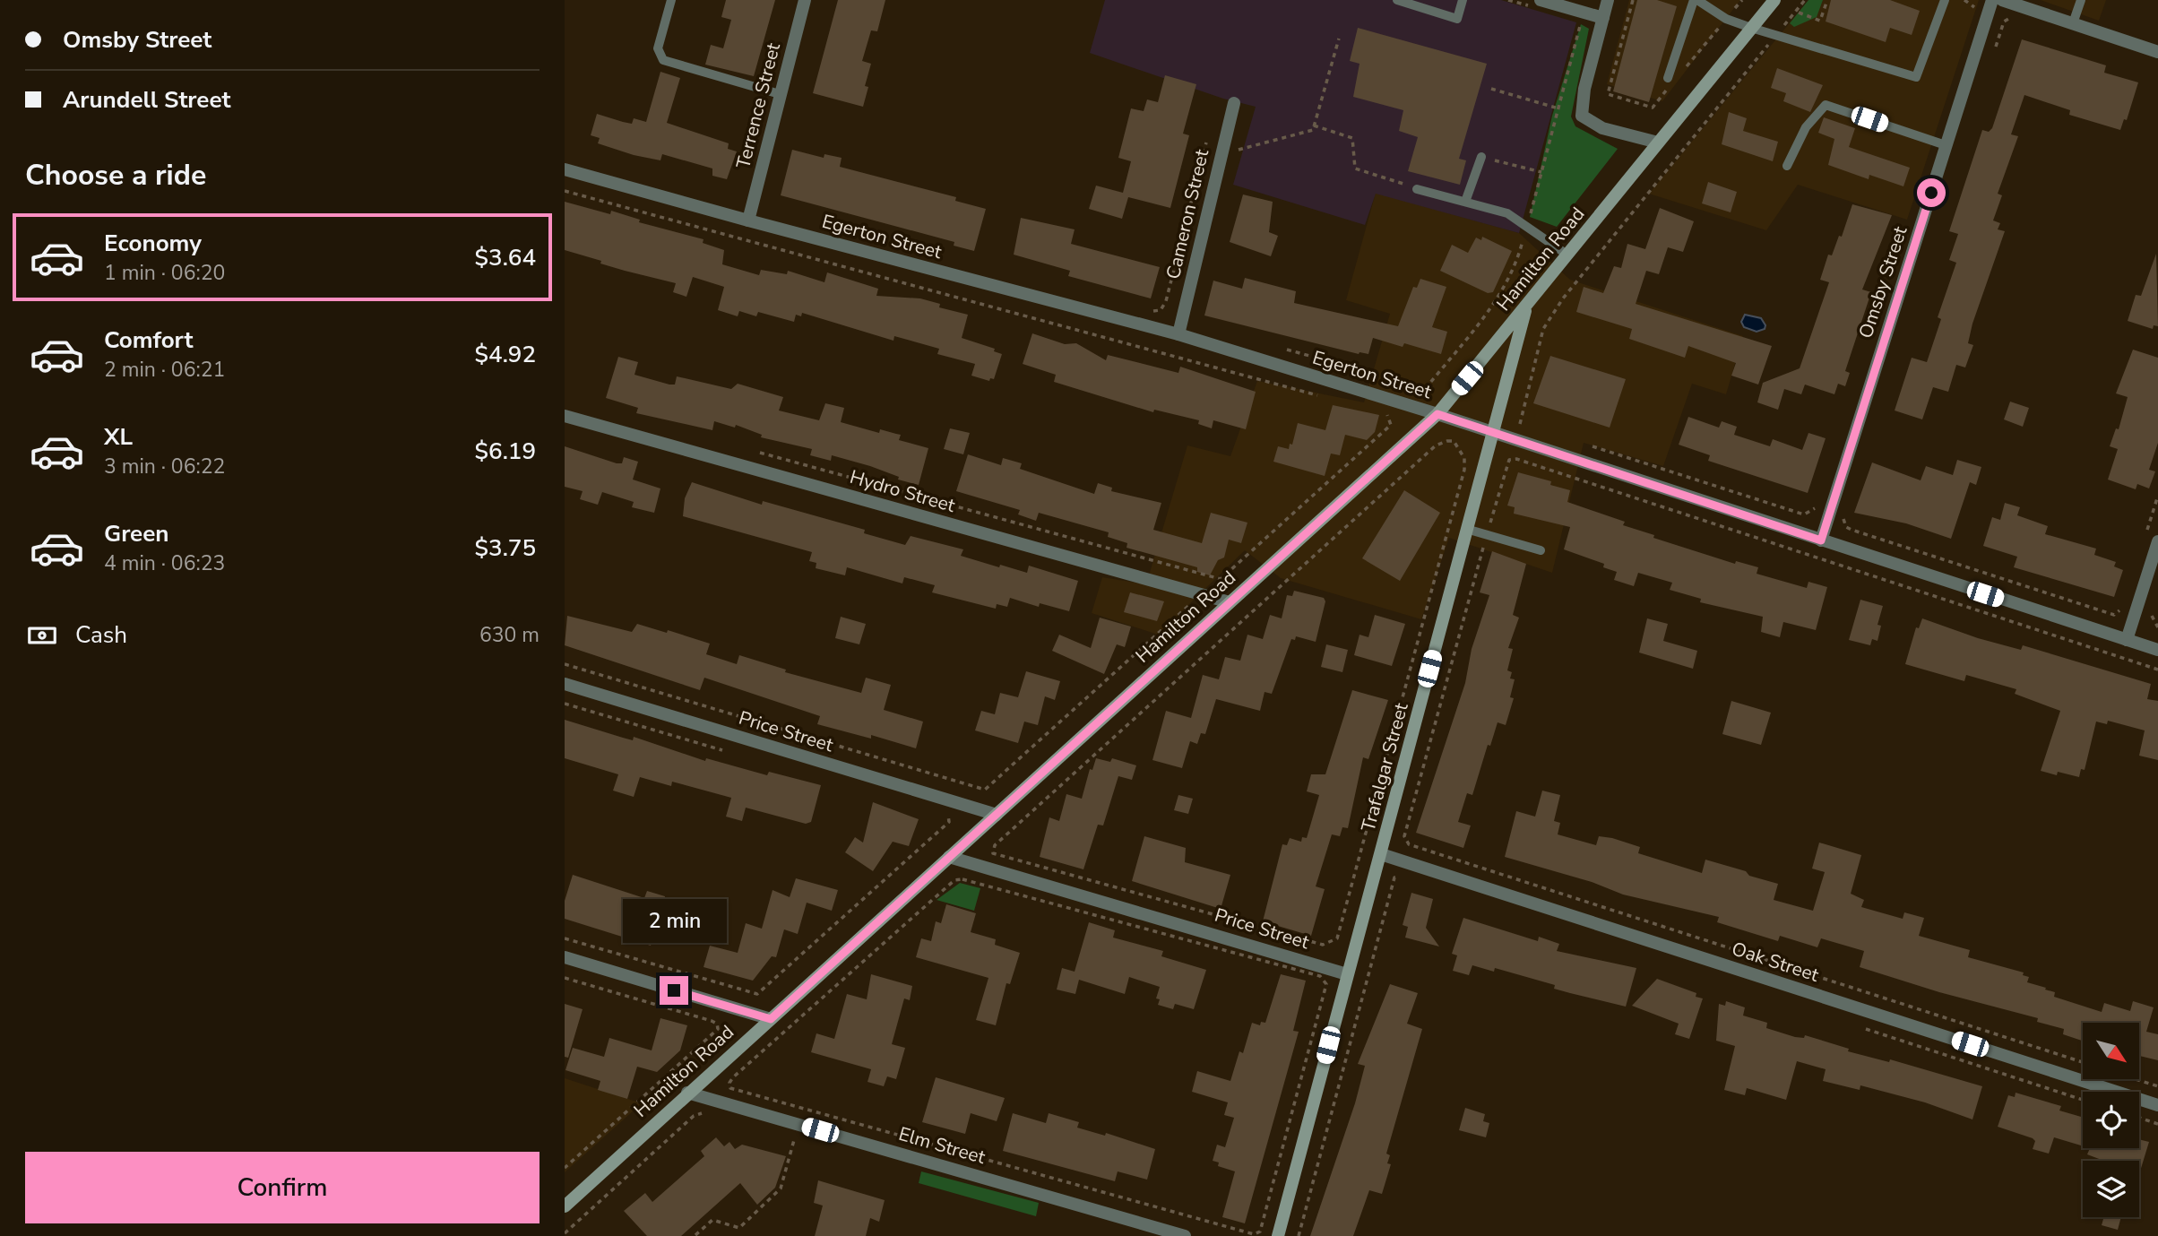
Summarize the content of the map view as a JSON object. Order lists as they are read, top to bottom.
{
  "streets": {
    "main road": ["Hamilton Road", "Trafalgar Street"],
    "street": [
      "Terrence Street",
      "Cameron Street",
      "Egerton Street",
      "Omsby Street",
      "Hydro Street",
      "Price Street",
      "Oak Street",
      "Elm Street"
    ]
  },
  "crossings": [
    ["Terrence Street", "Egerton Street"],
    ["Cameron Street", "Egerton Street"],
    ["Egerton Street", "Hamilton Road"],
    ["Egerton Street", "Omsby Street"],
    ["Egerton Street", "Trafalgar Street"],
    ["Hamilton Road", "Hydro Street"],
    ["Hamilton Road", "Price Street"],
    ["Hamilton Road", "Trafalgar Street"],
    ["Hamilton Road", "Elm Street"],
    ["Price Street", "Trafalgar Street"],
    ["Trafalgar Street", "Oak Street"]
  ],
  "north": "bottom right",
  "page": {
    "banner": ["Omsby Street", "Arundell Street"],
    "heading": "Choose a ride",
    "list": [
      {
        "name": "Economy",
        "note": "1 min · 06:20",
        "value": "$3.64"
      },
      {
        "name": "Comfort",
        "note": "2 min · 06:21",
        "value": "$4.92"
      },
      {
        "name": "XL",
        "note": "3 min · 06:22",
        "value": "$6.19"
      },
      {
        "name": "Green",
        "note": "4 min · 06:23",
        "value": "$3.75"
      }
    ],
    "pay": ["Cash", "630 m"],
    "bubble": "2 min",
    "buttons": "Confirm"
  }
}
